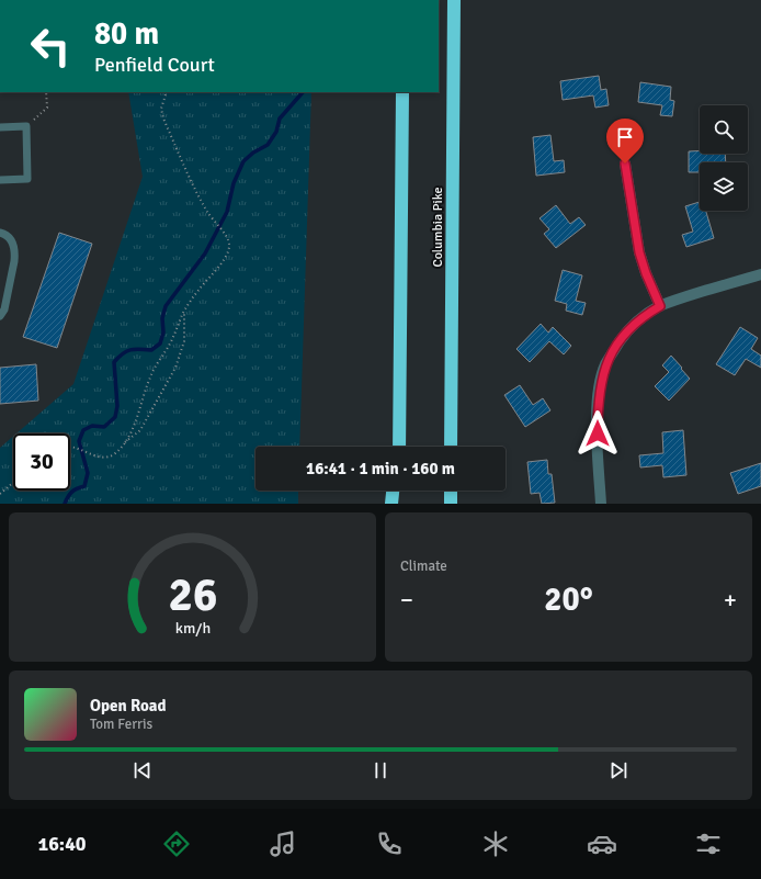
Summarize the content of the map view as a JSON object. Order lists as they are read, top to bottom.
{
  "streets": {
    "highway": ["Columbia Pike"]
  },
  "page": {
    "turn": ["80 m", "Penfield Court"],
    "limit": "30",
    "trip": "16:41 · 1 min · 160 m",
    "tile": "Climate",
    "heat": ["−", "20°", "+"],
    "song": ["Open Road", "Tom Ferris"],
    "tabs": "16:40",
    "gauge": ["26", "km/h"]
  }
}
